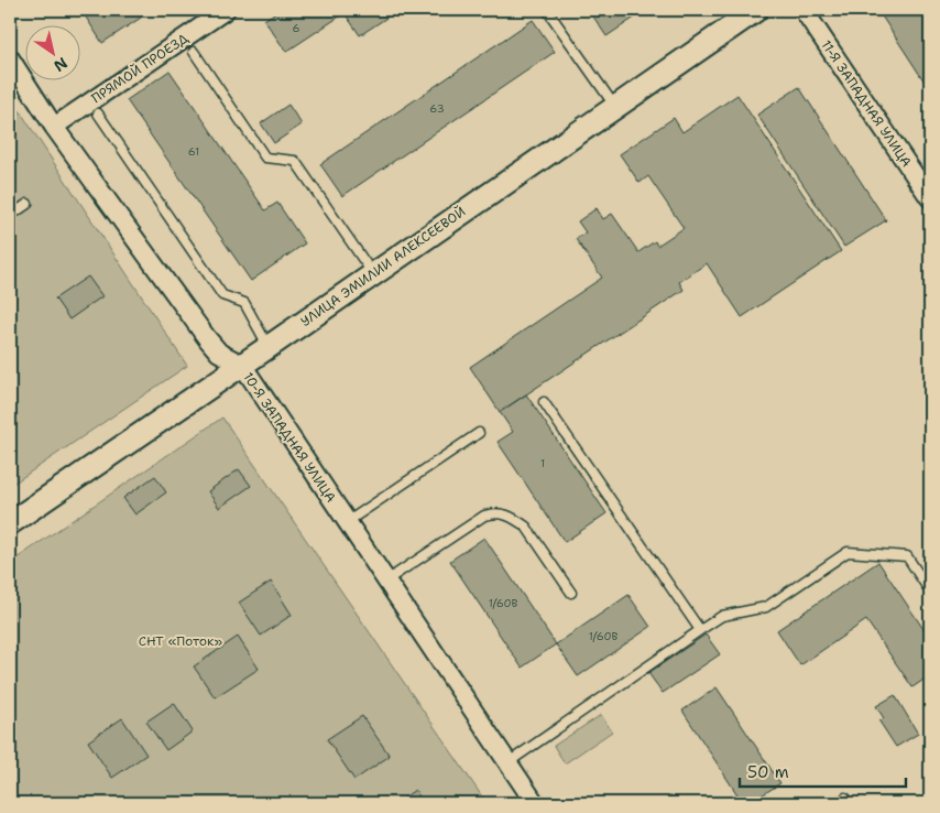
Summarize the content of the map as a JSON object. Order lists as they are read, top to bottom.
{
  "streets": {
    "street": [
      "ПРЯМОЙ ПРОЕЗД",
      "11-Я ЗАПАДНАЯ УЛИЦА",
      "УЛИЦА ЭМИЛИИ АЛЕКСЕЕВОЙ",
      "10-Я ЗАПАДНАЯ УЛИЦА"
    ]
  },
  "crossings": [
    ["ПРЯМОЙ ПРОЕЗД", "10-Я ЗАПАДНАЯ УЛИЦА"],
    ["УЛИЦА ЭМИЛИИ АЛЕКСЕЕВОЙ", "10-Я ЗАПАДНАЯ УЛИЦА"]
  ],
  "parks": ["СНТ «Поток»"],
  "house_numbers": [
    "6",
    "63",
    "61",
    "1",
    "1/60В",
    "1/60В"
  ],
  "scale_bar": "50 m",
  "north": "bottom right"
}
